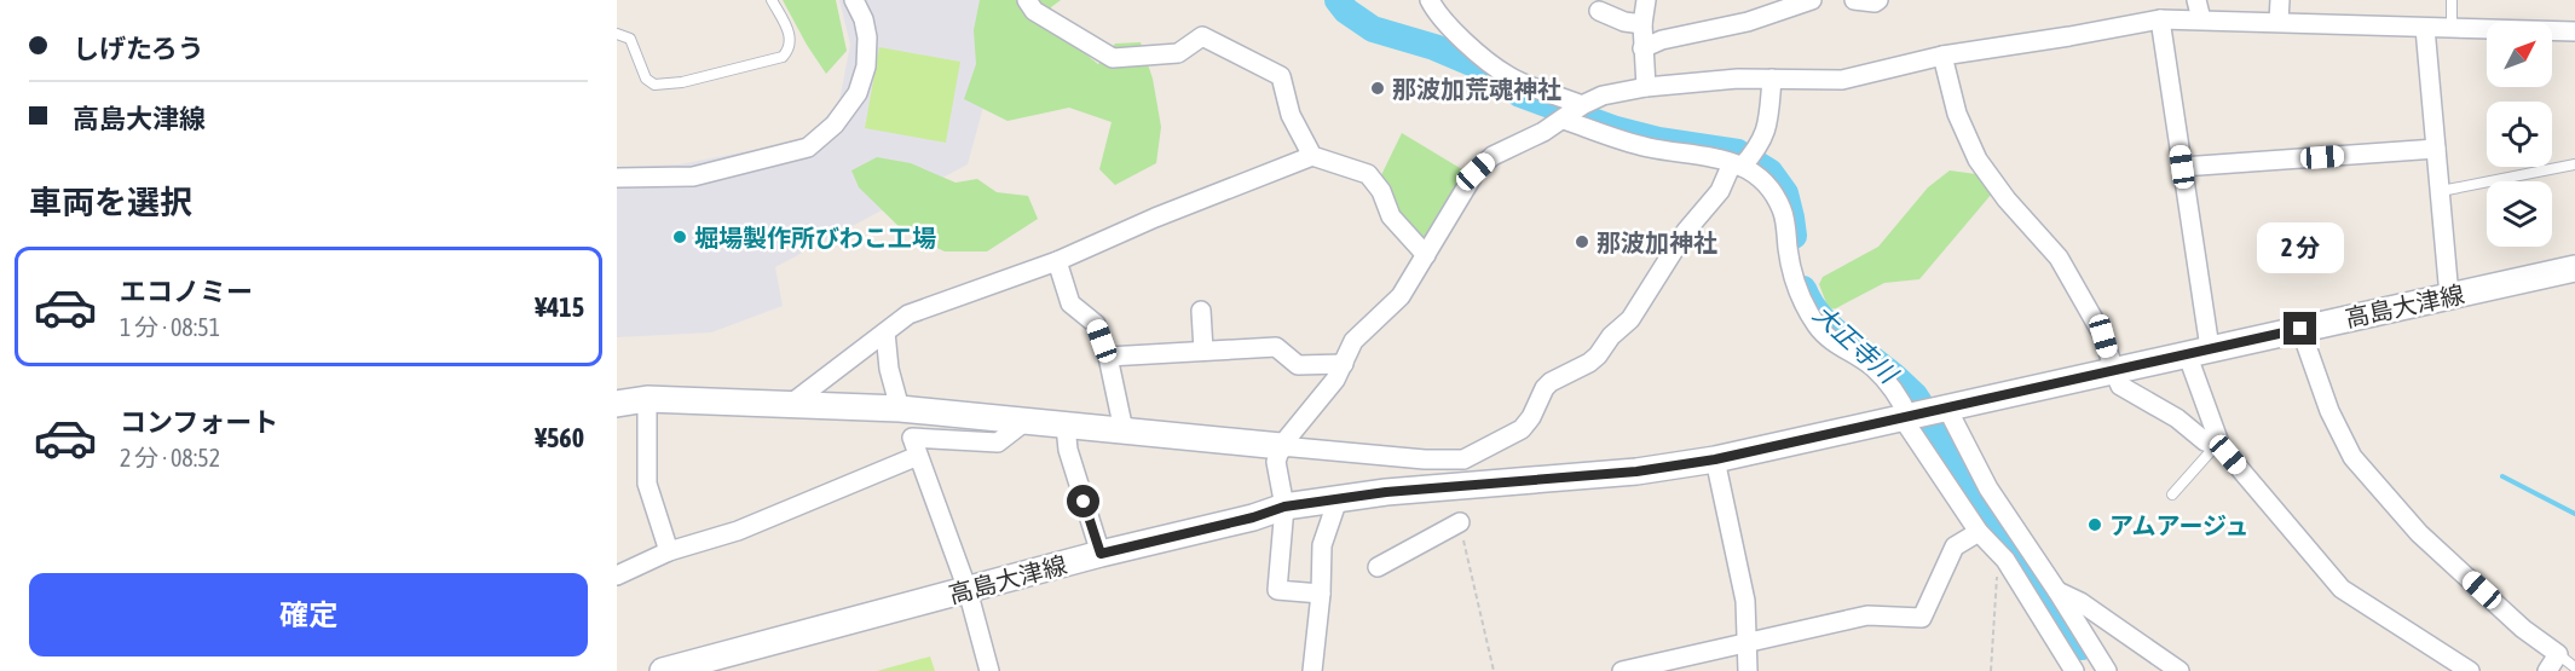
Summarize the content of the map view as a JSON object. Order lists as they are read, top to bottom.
{
  "streets": {
    "main road": ["高島大津線"]
  },
  "water": ["大正寺川"],
  "places": [
    "那波加荒魂神社",
    "堀場製作所びわこ工場",
    "那波加神社",
    "アムアージュ"
  ],
  "north": "top right",
  "page": {
    "banner": ["しげたろう", "高島大津線"],
    "heading": "車両を選択",
    "bubble": "2 分",
    "list": [
      {
        "name": "エコノミー",
        "note": "1 分 · 08:51",
        "value": "¥415"
      },
      {
        "name": "コンフォート",
        "note": "2 分 · 08:52",
        "value": "¥560"
      }
    ],
    "buttons": "確定"
  }
}
